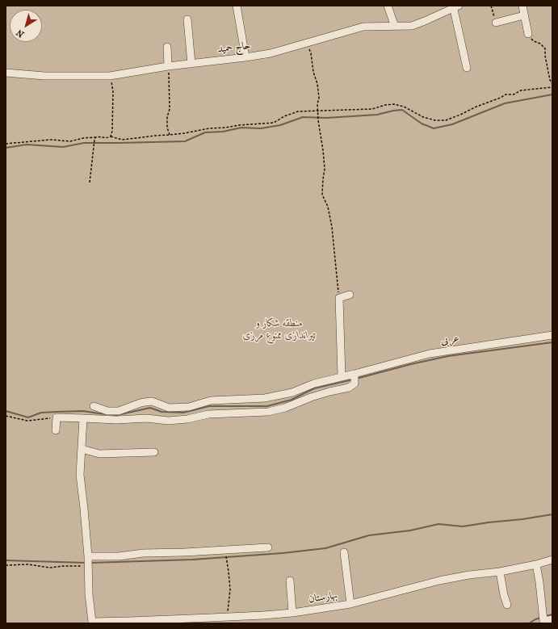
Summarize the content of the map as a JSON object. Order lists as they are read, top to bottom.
{
  "streets": {
    "street": ["حاج حمید", "عربی", "بهارستان"]
  },
  "parks": ["منطقه شکار و تیراندازی ممنوع مرزی"],
  "north": "bottom left"
}
